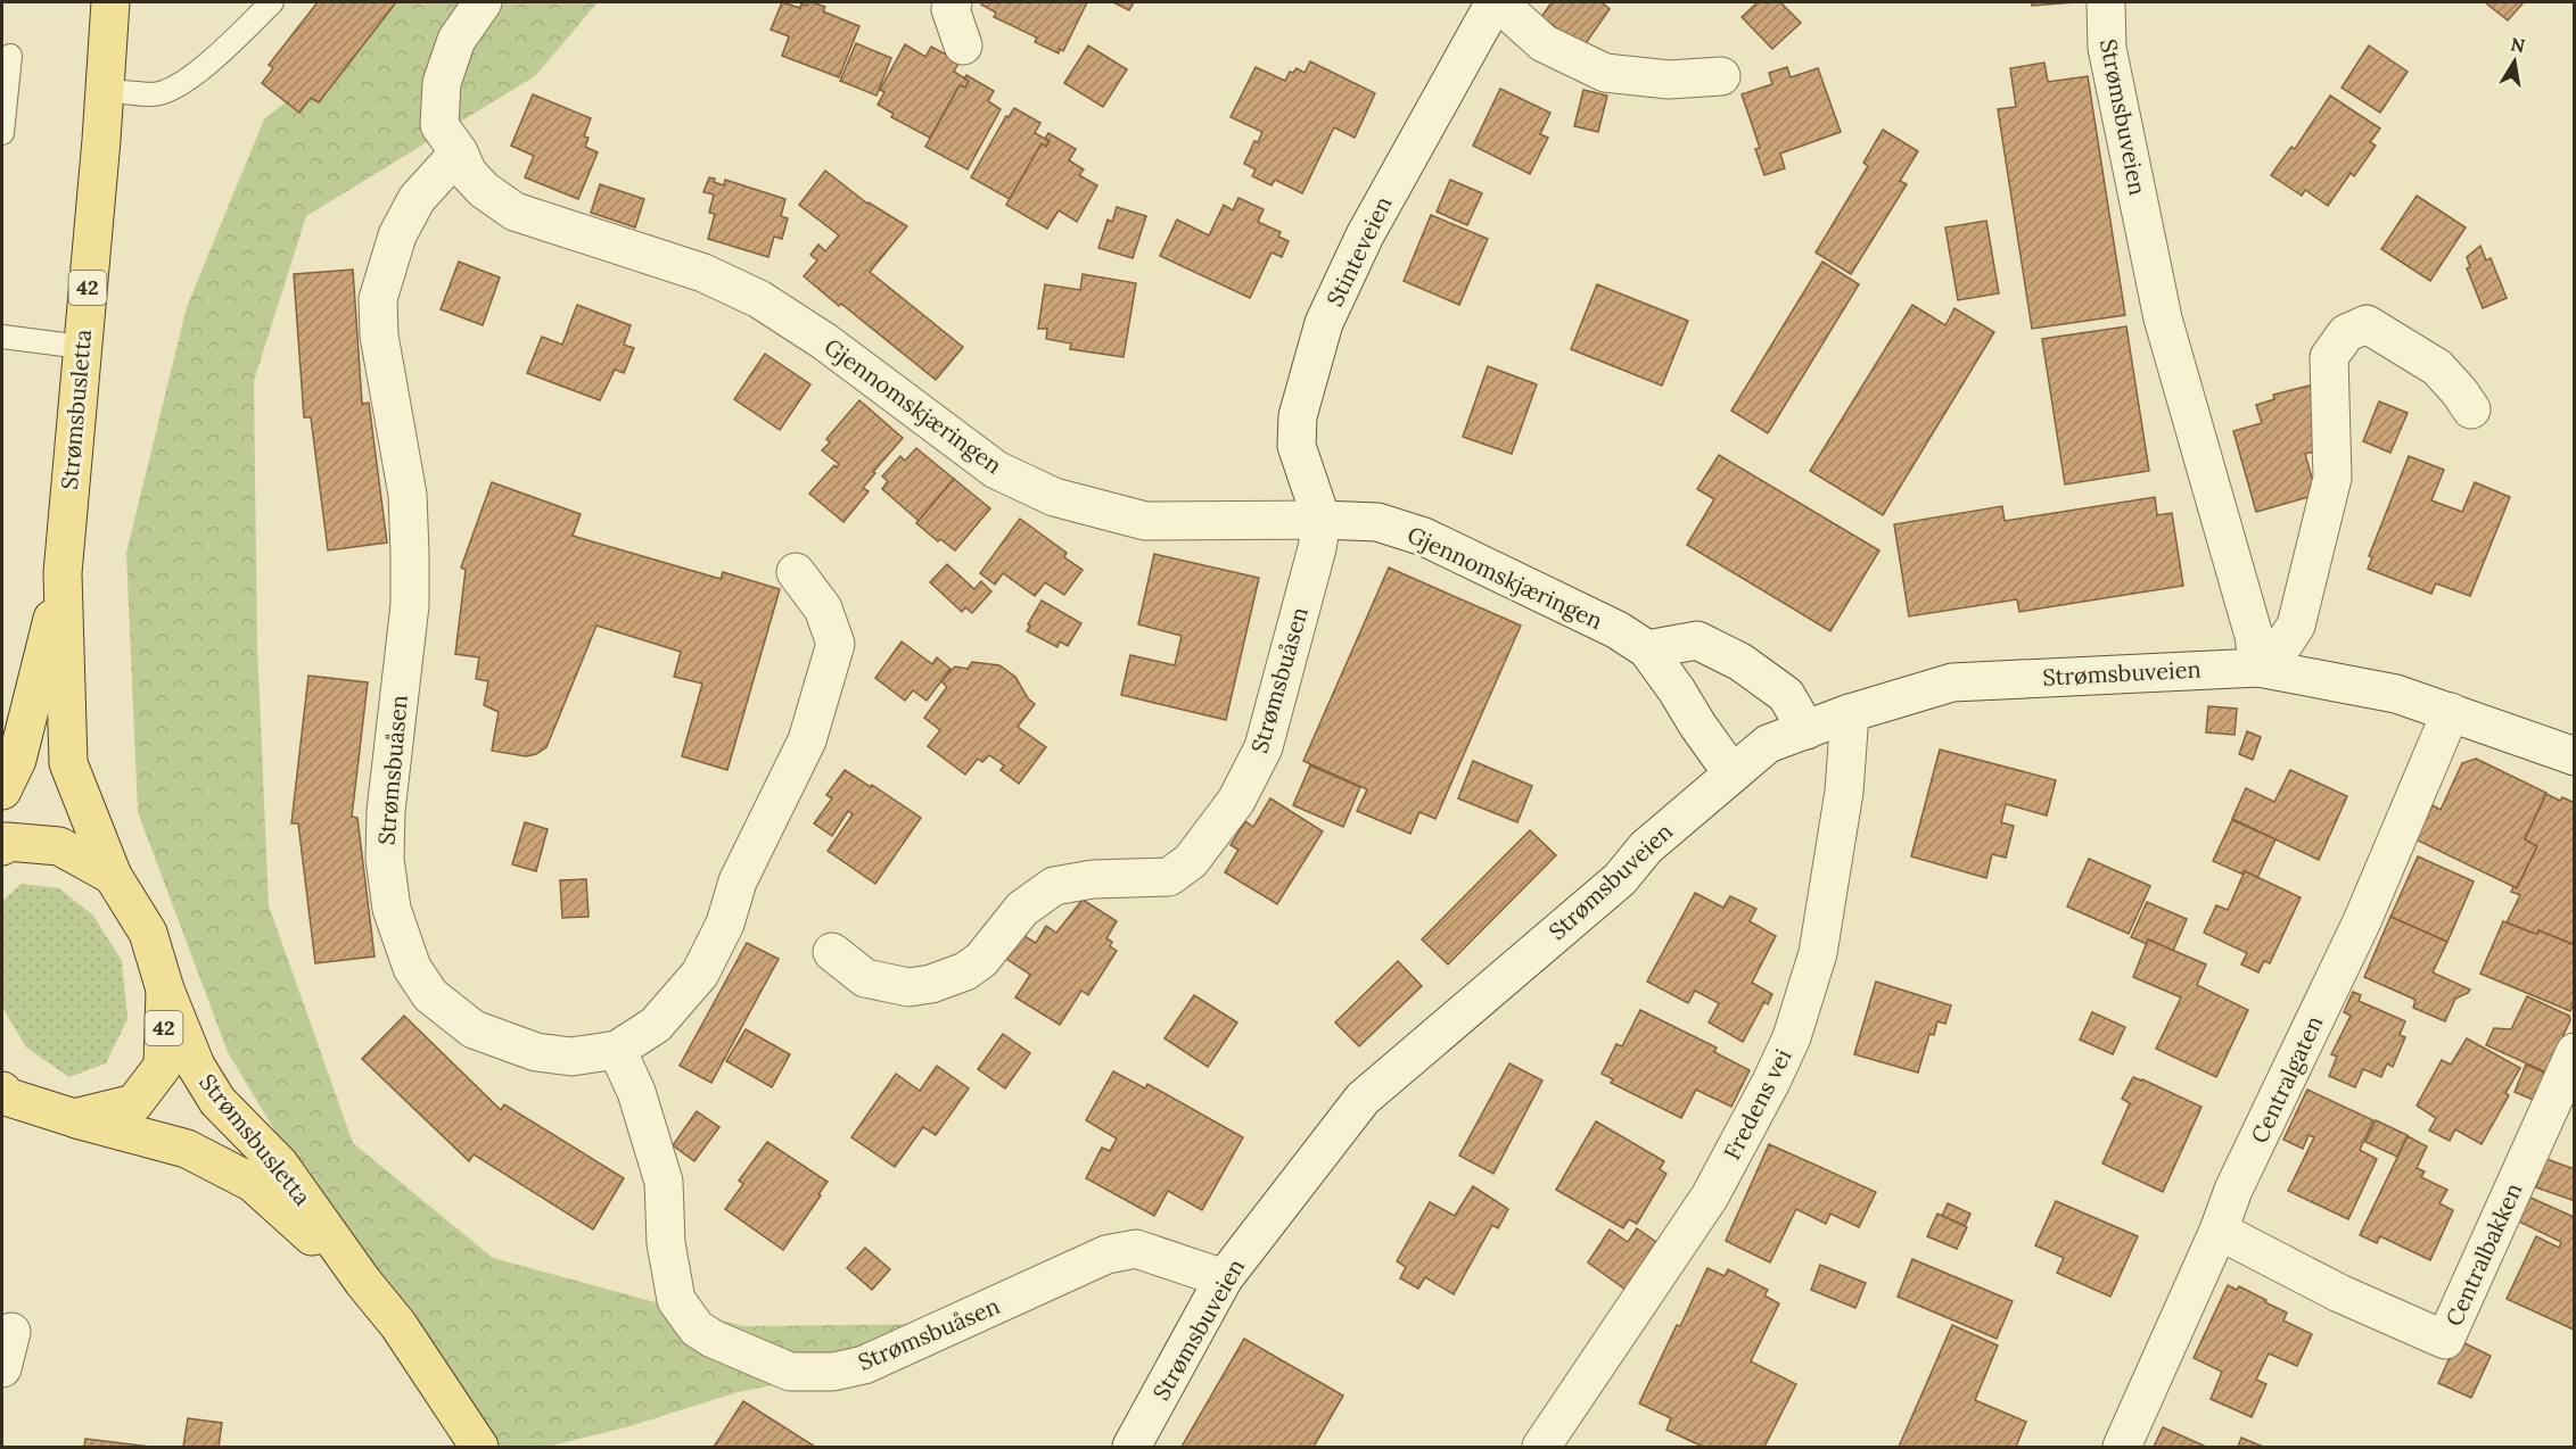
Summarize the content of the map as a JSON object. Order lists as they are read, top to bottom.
{
  "streets": {
    "main road": ["42", "Strømsbusletta"],
    "street": [
      "Strømsbuveien",
      "Stinteveien",
      "Gjennomskjæringen",
      "Strømsbuåsen",
      "Centralgaten",
      "Fredens vei",
      "Centralbakken"
    ]
  },
  "crossings": [
    ["Strømsbuveien", "Gjennomskjæringen"],
    ["Strømsbuveien", "Strømsbuåsen"],
    ["Strømsbuveien", "Centralgaten"],
    ["Strømsbuveien", "Fredens vei"],
    ["Stinteveien", "Gjennomskjæringen"],
    ["Stinteveien", "Strømsbuåsen"],
    ["42", "Strømsbusletta"],
    ["Gjennomskjæringen", "Strømsbuåsen"],
    ["Centralgaten", "Centralbakken"]
  ],
  "north": "top"
}
